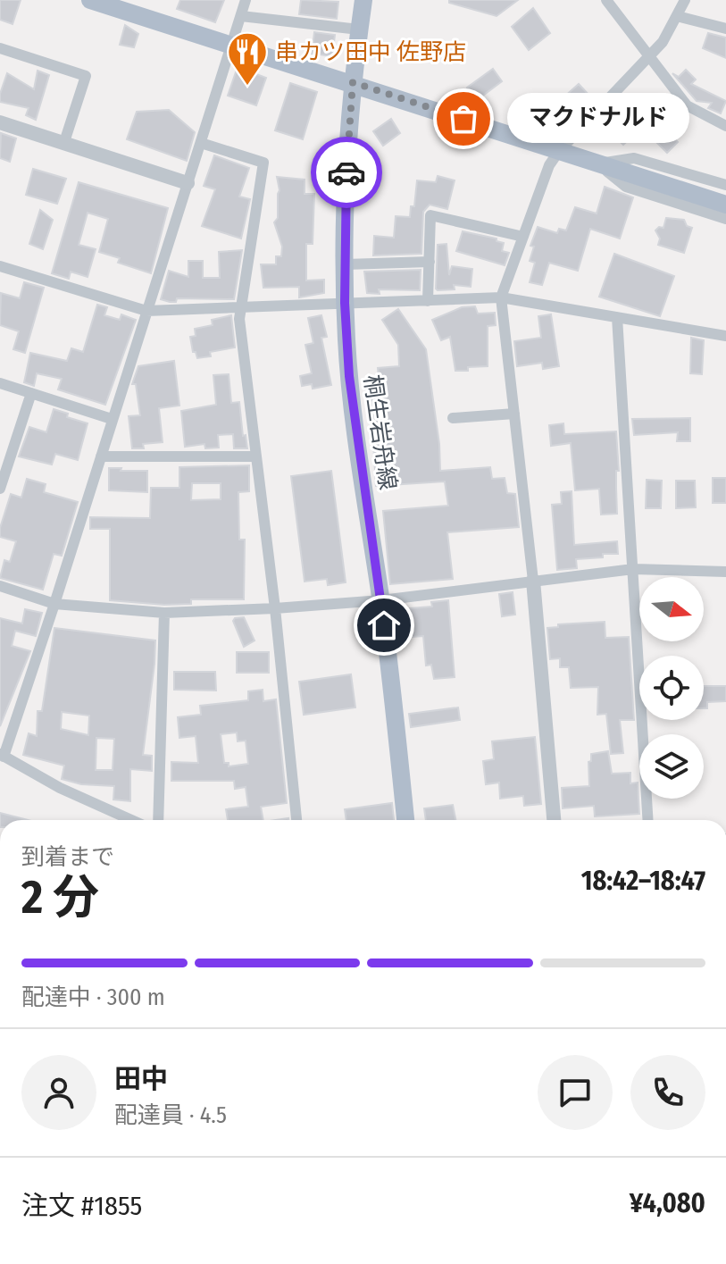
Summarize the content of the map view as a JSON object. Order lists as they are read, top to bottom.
{
  "streets": {
    "main road": ["桐生岩舟線"]
  },
  "places": {
    "restaurant": ["串カツ田中 佐野店"],
    "other": ["マクドナルド"]
  },
  "north": "right",
  "page": {
    "bubble": "マクドナルド",
    "heading": ["2 分", "到着まで", "18:42–18:47"],
    "panel": [
      "田中",
      "配達員 · 4.5",
      "注文 #1855",
      "¥4,080"
    ],
    "bar": "配達中 · 300 m"
  }
}
